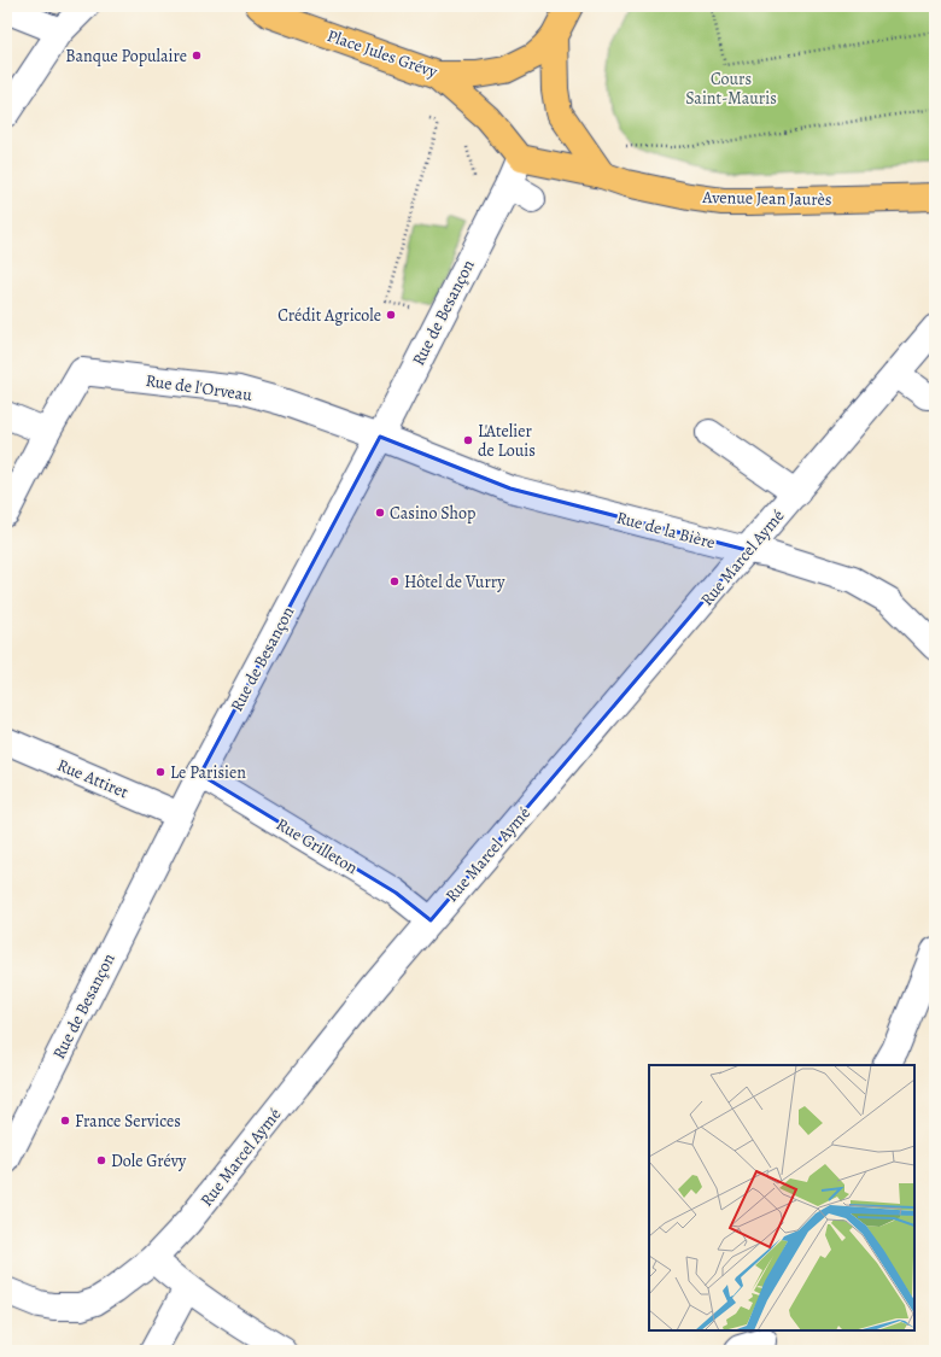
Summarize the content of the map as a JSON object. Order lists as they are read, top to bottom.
{
  "streets": {
    "main road": ["Place Jules Grévy", "Avenue Jean Jaurès"],
    "street": [
      "Rue de Besançon",
      "Rue de l'Orveau",
      "Rue de la Bière",
      "Rue Marcel Aymé",
      "Rue Attiret",
      "Rue Grilleton"
    ]
  },
  "crossings": [
    ["Avenue Jean Jaurès", "Rue de Besançon"],
    ["Rue de Besançon", "Rue de l'Orveau"],
    ["Rue de Besançon", "Rue de la Bière"],
    ["Rue de Besançon", "Rue Attiret"],
    ["Rue de Besançon", "Rue Grilleton"],
    ["Rue de l'Orveau", "Rue de la Bière"],
    ["Rue de la Bière", "Rue Marcel Aymé"],
    ["Rue Marcel Aymé", "Rue Grilleton"]
  ],
  "parks": ["Cours Saint-Mauris"],
  "places": [
    "Banque Populaire",
    "Crédit Agricole",
    "L'Atelier de Louis",
    "Casino Shop",
    "Hôtel de Vurry",
    "Le Parisien",
    "France Services",
    "Dole Grévy"
  ]
}
